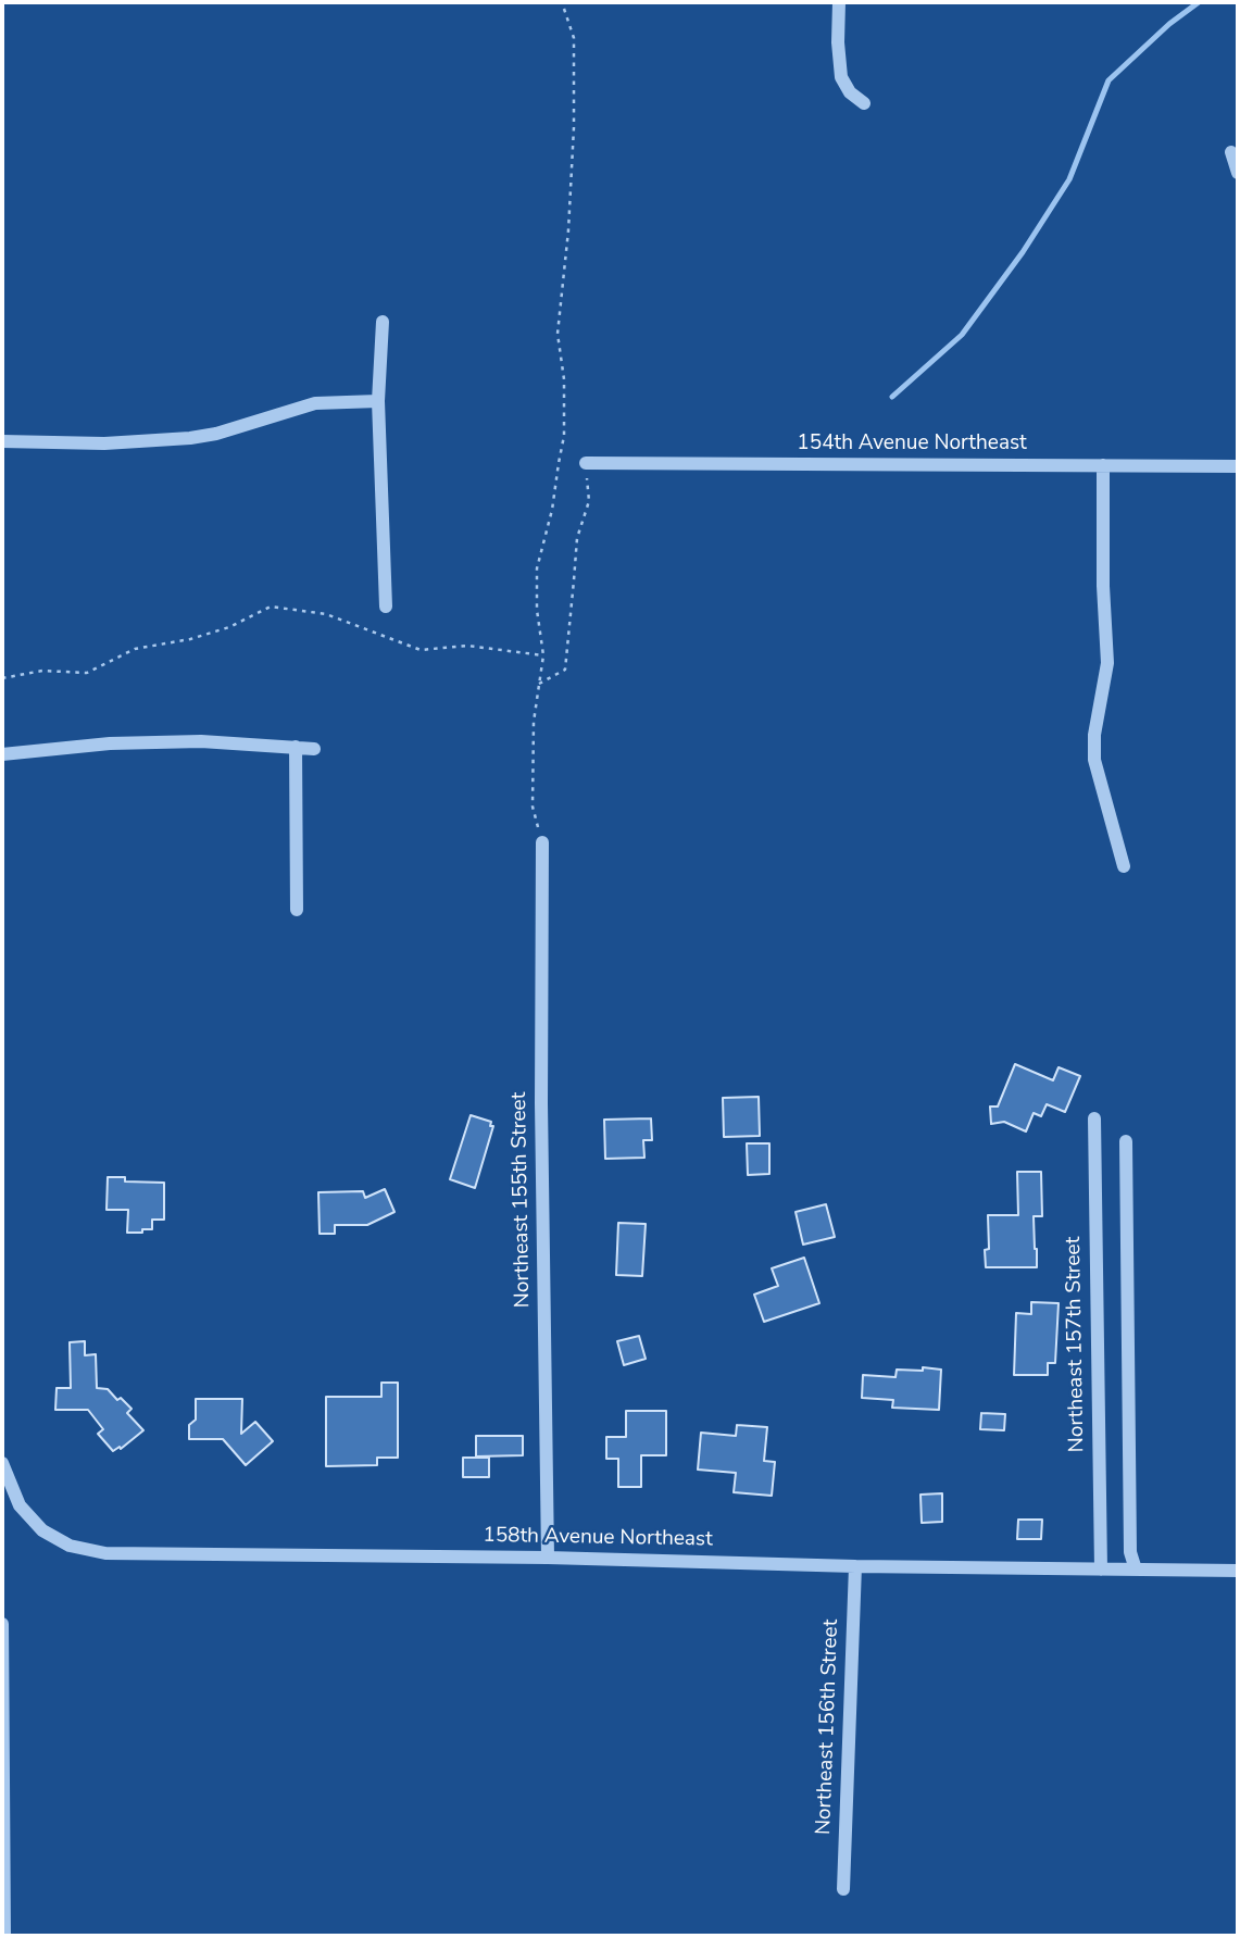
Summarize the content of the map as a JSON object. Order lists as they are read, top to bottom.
{
  "streets": {
    "street": [
      "154th Avenue Northeast",
      "Northeast 155th Street",
      "Northeast 157th Street",
      "158th Avenue Northeast",
      "Northeast 156th Street"
    ]
  },
  "crossings": [
    ["Northeast 155th Street", "158th Avenue Northeast"],
    ["Northeast 157th Street", "158th Avenue Northeast"],
    ["158th Avenue Northeast", "Northeast 156th Street"]
  ]
}
